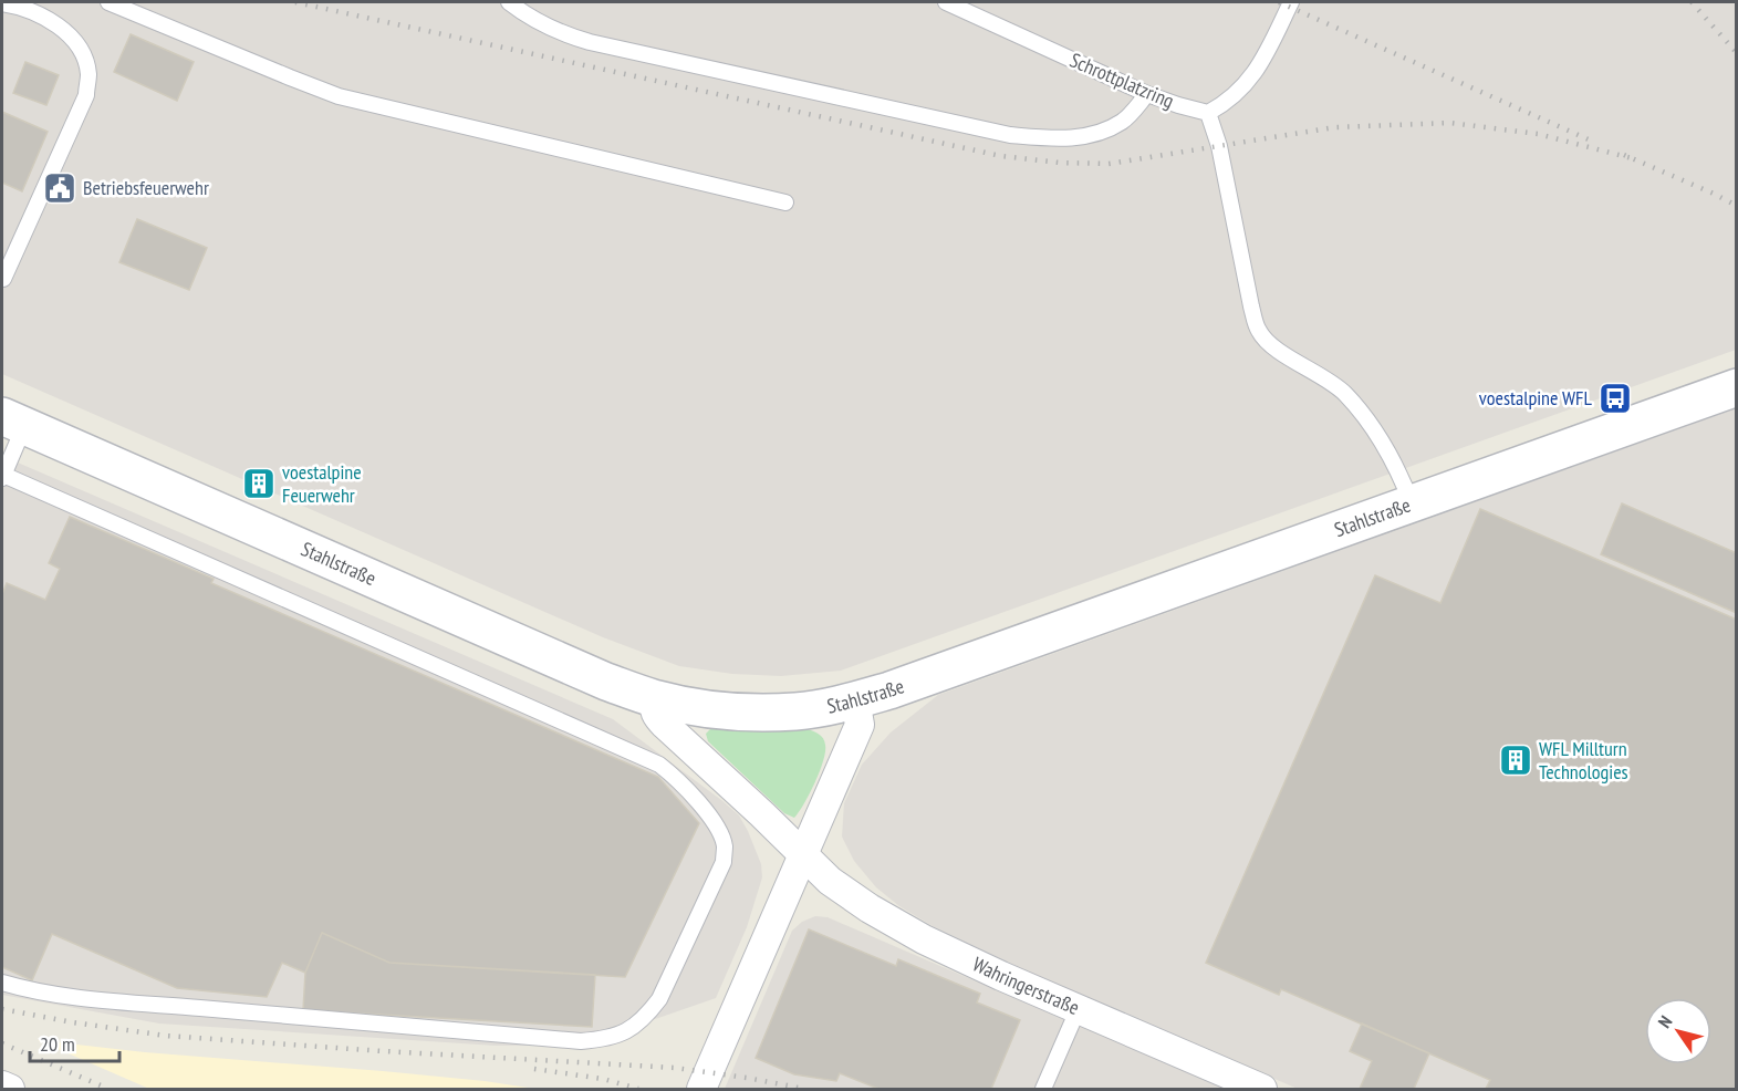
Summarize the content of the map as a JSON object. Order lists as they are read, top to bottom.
{
  "streets": {
    "street": ["Stahlstraße", "Wahringerstraße"],
    "lane": ["Schrottplatzring"]
  },
  "crossings": [
    ["Stahlstraße", "Wahringerstraße"]
  ],
  "places": {
    "public building": ["Betriebsfeuerwehr"],
    "bus stop": ["voestalpine WFL"],
    "building": ["voestalpine Feuerwehr", "WFL Millturn Technologies"]
  },
  "scale_bar": "20 m",
  "north": "top left"
}
